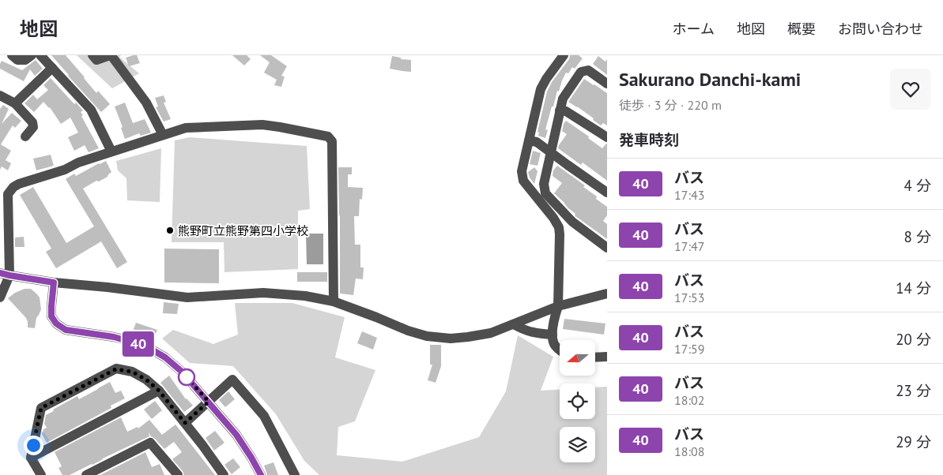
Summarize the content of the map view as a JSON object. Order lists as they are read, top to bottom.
{
  "places": ["熊野町立熊野第四小学校"],
  "lines": ["bus line 40"],
  "north": "left",
  "page": {
    "header": "地図",
    "nav": [
      "ホーム",
      "地図",
      "概要",
      "お問い合わせ"
    ],
    "on_map": "40",
    "heading": [
      ["Sakurano Danchi-kami", "徒歩 · 3 分 · 220 m"],
      "発車時刻"
    ],
    "list": [
      {
        "mark": "40",
        "name": "バス",
        "note": "17:43",
        "value": "4 分"
      },
      {
        "mark": "40",
        "name": "バス",
        "note": "17:47",
        "value": "8 分"
      },
      {
        "mark": "40",
        "name": "バス",
        "note": "17:53",
        "value": "14 分"
      },
      {
        "mark": "40",
        "name": "バス",
        "note": "17:59",
        "value": "20 分"
      },
      {
        "mark": "40",
        "name": "バス",
        "note": "18:02",
        "value": "23 分"
      },
      {
        "mark": "40",
        "name": "バス",
        "note": "18:08",
        "value": "29 分"
      }
    ]
  }
}
